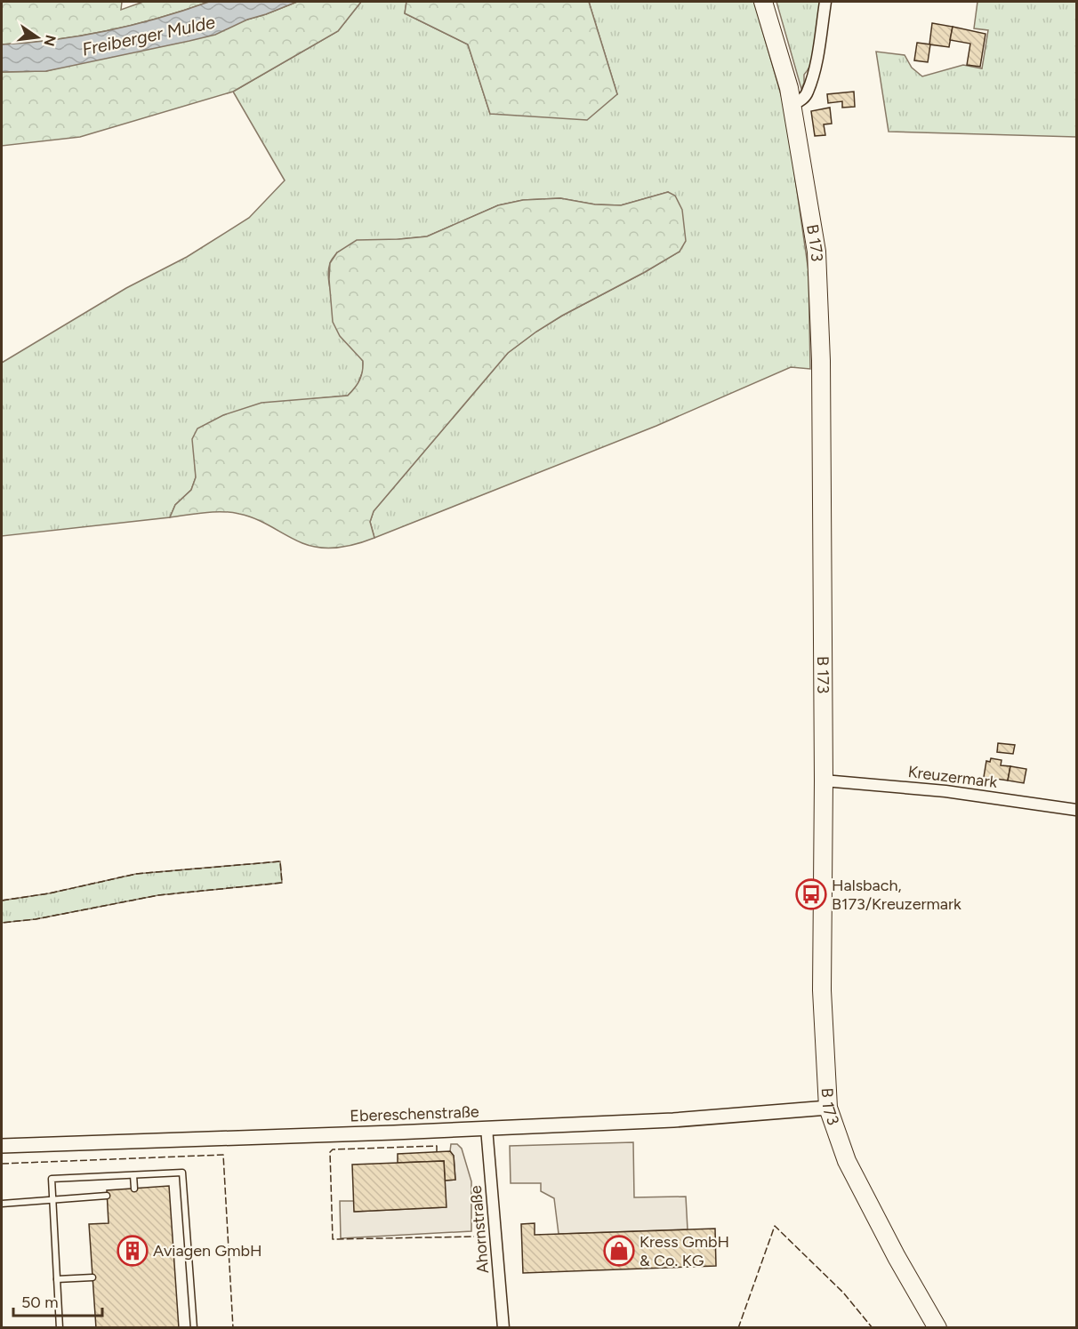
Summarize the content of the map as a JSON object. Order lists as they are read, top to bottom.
{
  "streets": {
    "main road": ["B 173"],
    "street": ["Kreuzermark", "Ebereschenstraße", "Ahornstraße"]
  },
  "crossings": [
    ["B 173", "Kreuzermark"],
    ["B 173", "Ebereschenstraße"],
    ["Ebereschenstraße", "Ahornstraße"]
  ],
  "water": ["Freiberger Mulde"],
  "places": {
    "bus stop": ["Halsbach, B173/Kreuzermark"],
    "building": ["Aviagen GmbH"],
    "shop": ["Kress GmbH & Co. KG"]
  },
  "scale_bar": "50 m",
  "north": "right"
}
